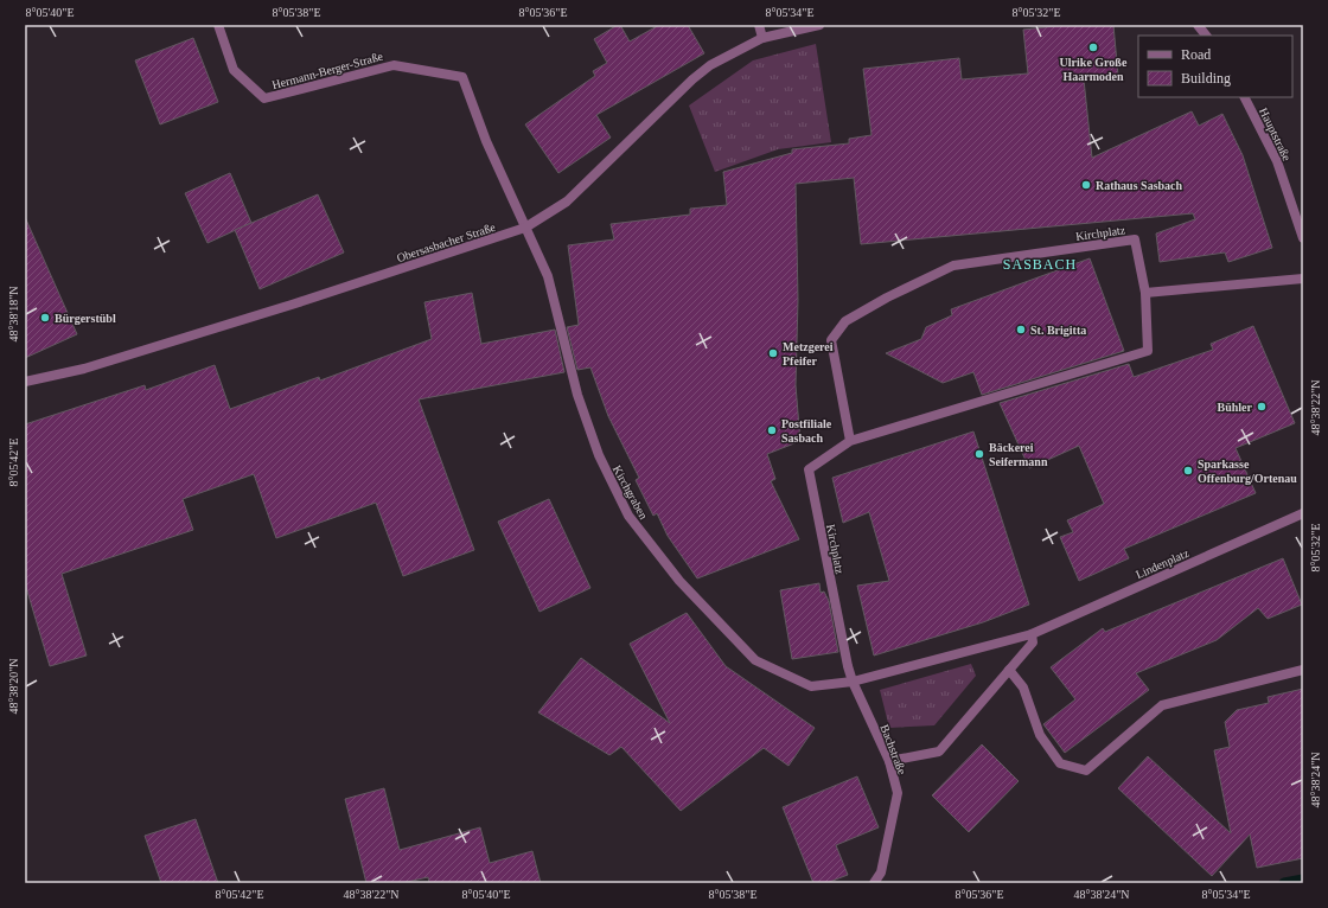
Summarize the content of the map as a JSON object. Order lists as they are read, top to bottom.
{
  "streets": {
    "street": [
      "Hermann-Berger-Straße",
      "Hauptstraße",
      "Kirchplatz",
      "Obersasbacher Straße",
      "Kirchgraben",
      "Lindenplatz",
      "Bachstraße"
    ]
  },
  "crossings": [
    ["Hermann-Berger-Straße", "Obersasbacher Straße"],
    ["Hermann-Berger-Straße", "Kirchgraben"],
    ["Kirchplatz", "Kirchgraben"],
    ["Kirchplatz", "Lindenplatz"],
    ["Kirchplatz", "Bachstraße"],
    ["Obersasbacher Straße", "Kirchgraben"],
    ["Kirchgraben", "Lindenplatz"],
    ["Kirchgraben", "Bachstraße"],
    ["Lindenplatz", "Bachstraße"]
  ],
  "districts": ["SASBACH"],
  "places": [
    "Ulrike Große Haarmoden",
    "Rathaus Sasbach",
    "Bürgerstübl",
    "St. Brigitta",
    "Metzgerei Pfeifer",
    "Bühler",
    "Postfiliale Sasbach",
    "Bäckerei Seifermann",
    "Sparkasse Offenburg/Ortenau"
  ],
  "legend": ["Road", "Building"],
  "coordinates": [
    "8°05'40\"E",
    "8°05'38\"E",
    "8°05'36\"E",
    "8°05'34\"E",
    "8°05'32\"E",
    "48°38'18\"N",
    "48°38'22\"N",
    "8°05'42\"E",
    "48°38'20\"N",
    "48°38'24\"N"
  ]
}
